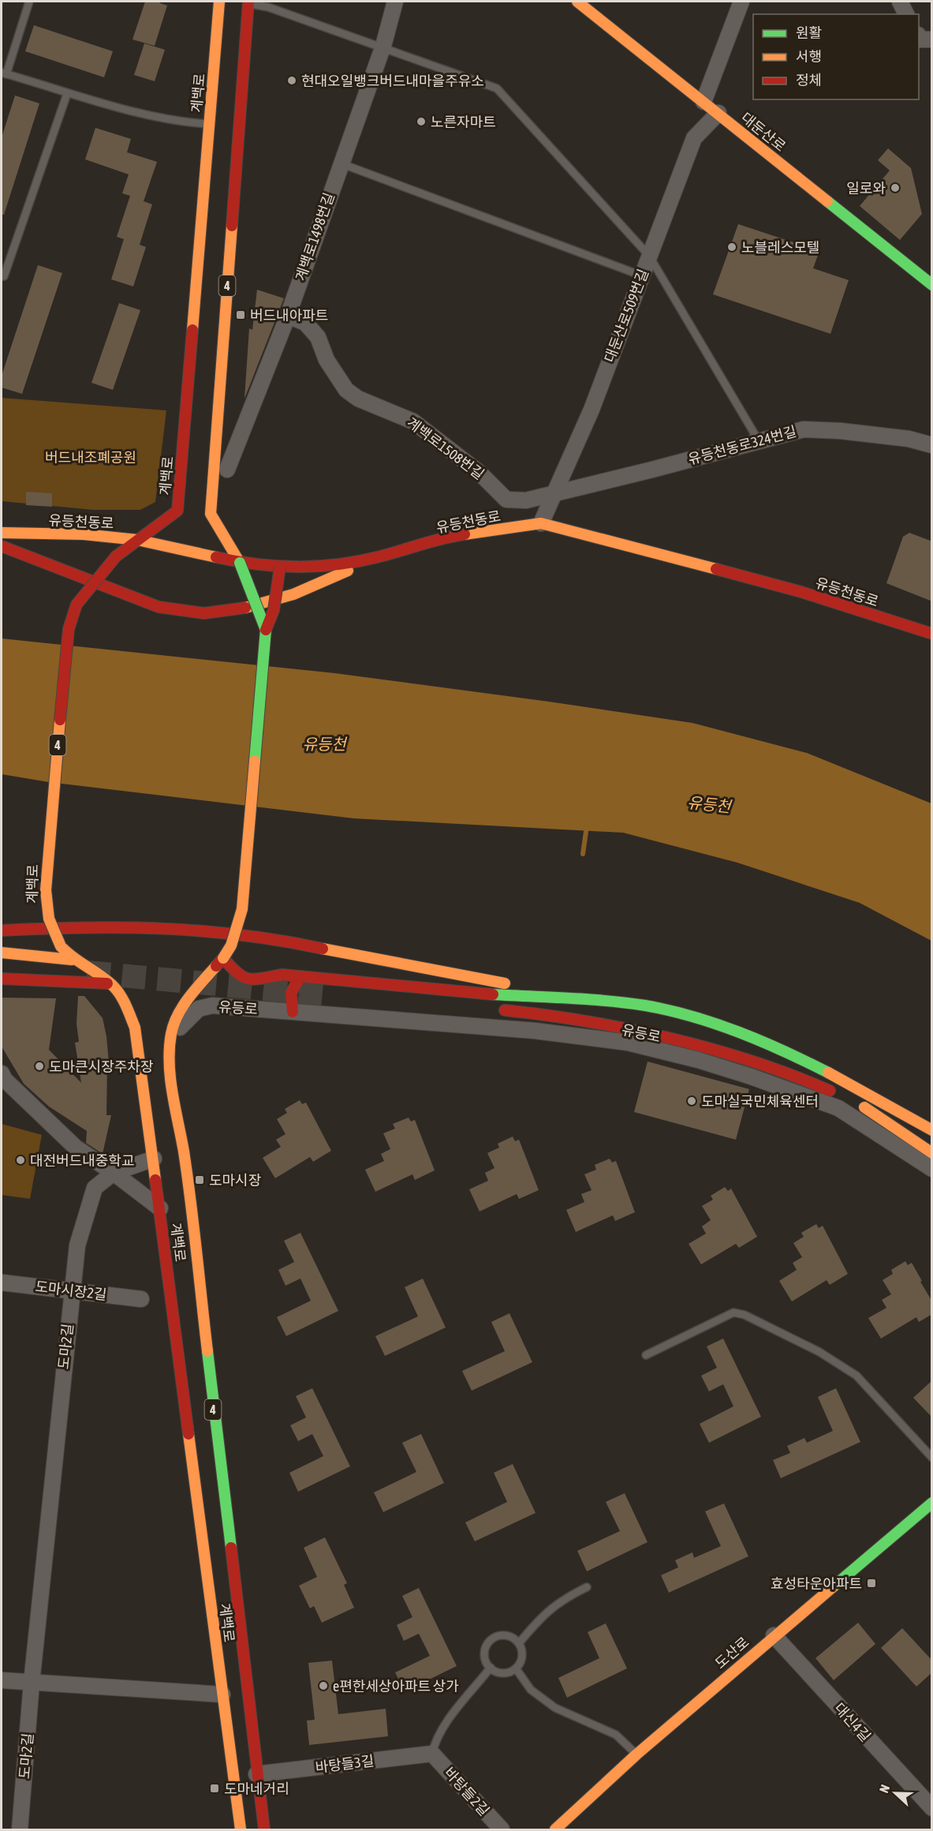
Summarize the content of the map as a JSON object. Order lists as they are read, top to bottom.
{
  "streets": {
    "main road": [
      "계백로",
      "대둔산로",
      "4",
      "유등천동로",
      "유등로",
      "도산로"
    ],
    "street": [
      "계백로1498번길",
      "대둔산로509번길",
      "유등천동로324번길",
      "계백로1508번길",
      "도마시장2길",
      "도마2길",
      "대신4길",
      "바탕들3길",
      "바탕들2길"
    ]
  },
  "crossings": [
    ["계백로", "유등천동로"],
    ["계백로", "유등로"],
    ["계백로", "도마2길"],
    ["계백로", "바탕들3길"],
    ["대둔산로", "대둔산로509번길"],
    ["계백로1498번길", "계백로1508번길"],
    ["대둔산로509번길", "유등천동로324번길"],
    ["대둔산로509번길", "계백로1508번길"],
    ["대둔산로509번길", "유등천동로"],
    ["유등천동로324번길", "계백로1508번길"],
    ["도마시장2길", "도마2길"],
    ["도산로", "대신4길"],
    ["바탕들3길", "바탕들2길"]
  ],
  "water": ["유등천"],
  "parks": ["버드내조폐공원"],
  "places": {
    "other": [
      "현대오일뱅크버드내마을주유소",
      "노른자마트",
      "일로와",
      "노블레스모텔",
      "도마큰시장주차장",
      "도마실국민체육센터",
      "대전버드내중학교",
      "e편한세상아파트 상가"
    ],
    "transit": [
      "버드내아파트",
      "도마시장",
      "효성타운아파트",
      "도마네거리"
    ]
  },
  "legend": ["원활", "서행", "정체"],
  "north": "left"
}
